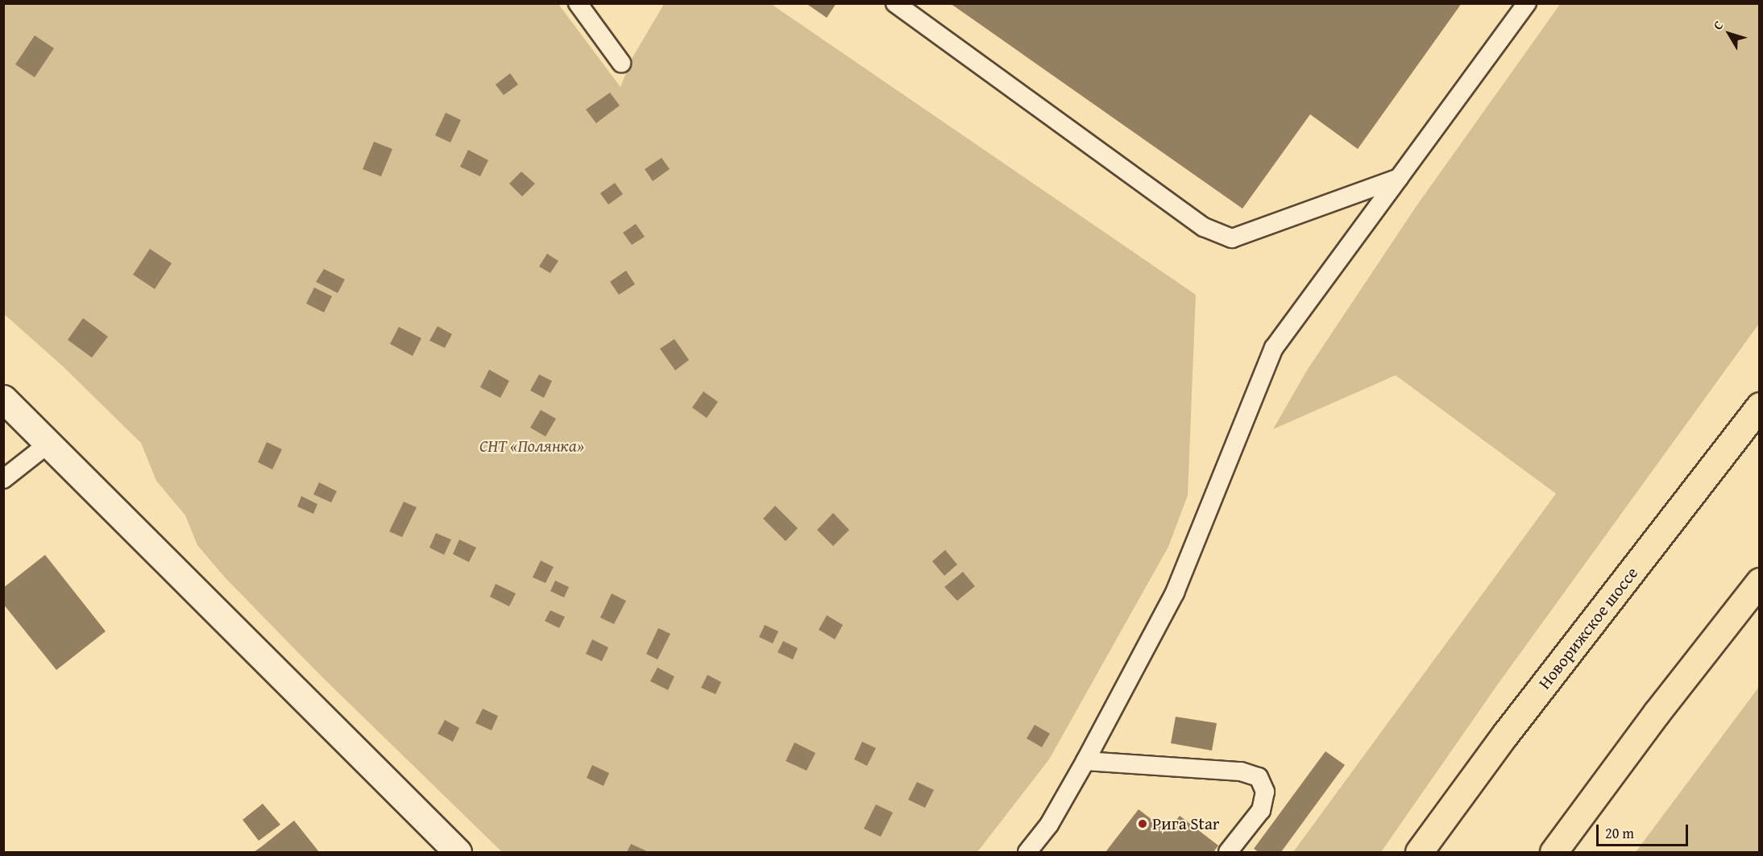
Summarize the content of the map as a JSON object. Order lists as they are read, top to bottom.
{
  "streets": {
    "highway": ["Новорижское шоссе"]
  },
  "parks": ["СНТ «Полянка»"],
  "places": ["Рига Star"],
  "scale_bar": "20 m",
  "north": "top left"
}
